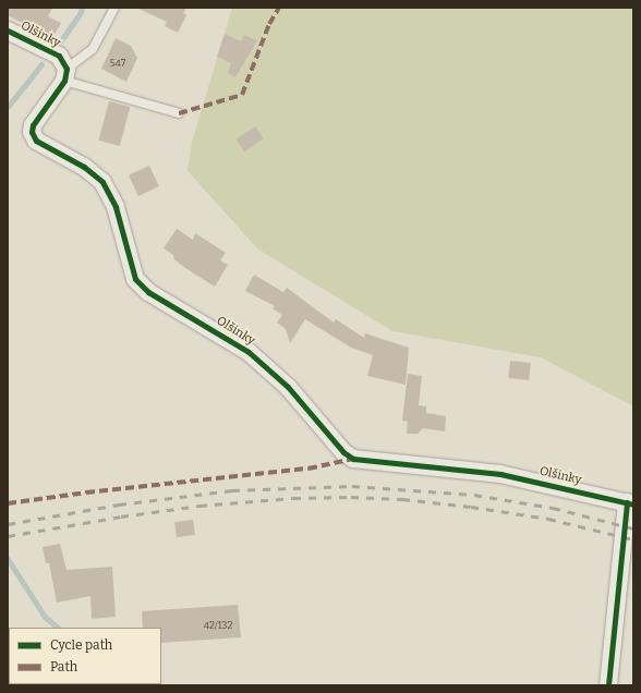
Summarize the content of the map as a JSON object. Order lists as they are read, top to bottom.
{
  "streets": {
    "street": ["Olšinky"]
  },
  "house_numbers": ["547", "42/132"],
  "legend": ["Cycle path", "Path"]
}
